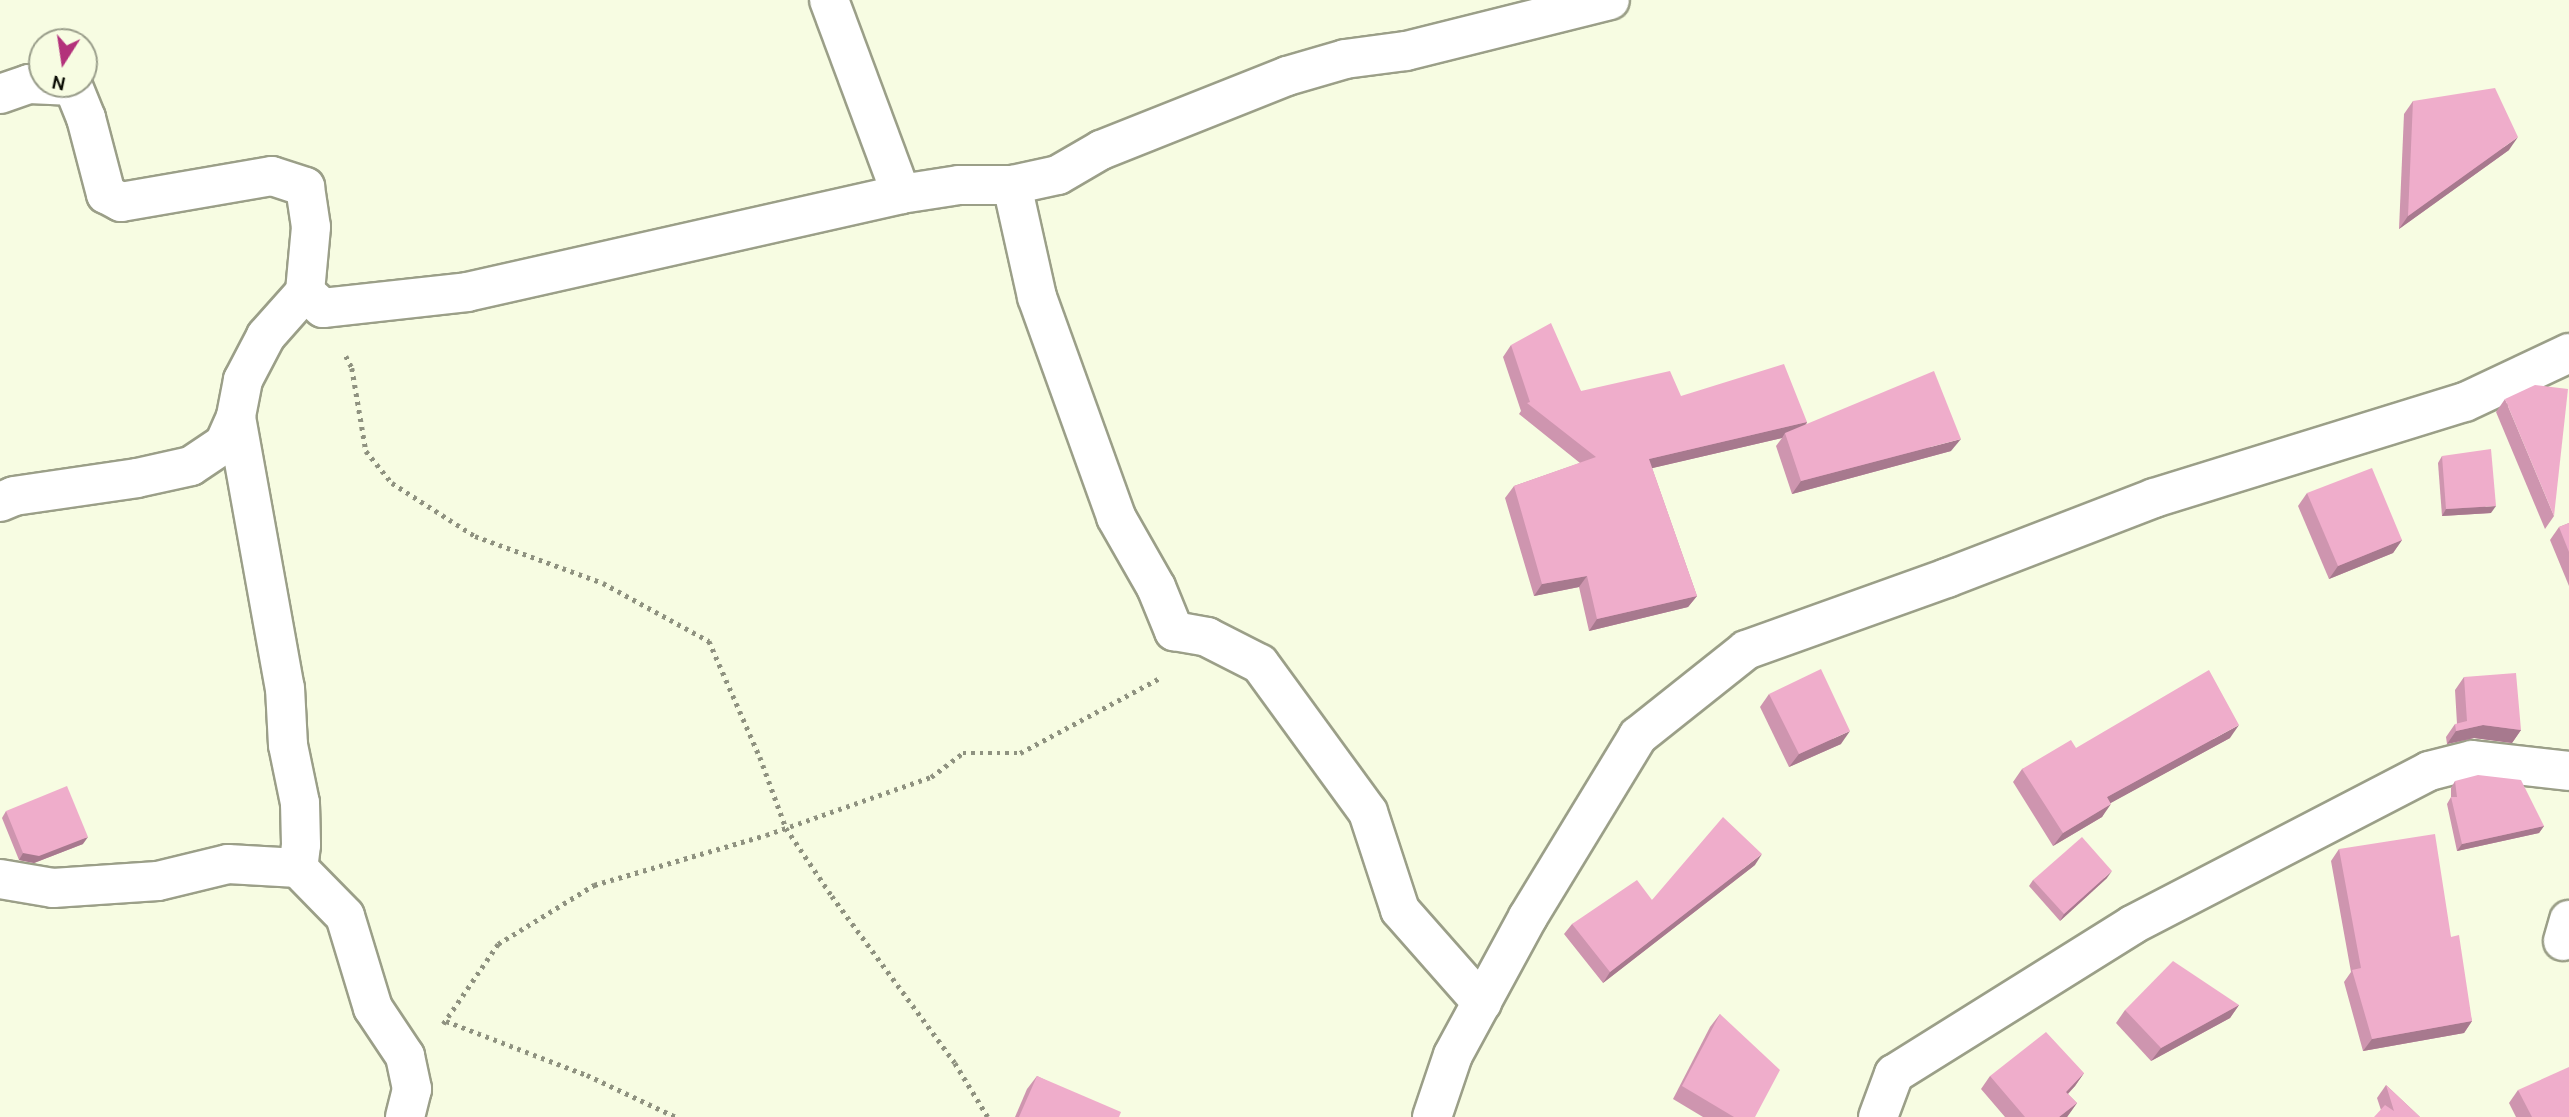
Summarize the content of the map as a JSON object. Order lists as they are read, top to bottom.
{
  "north": "bottom"
}
